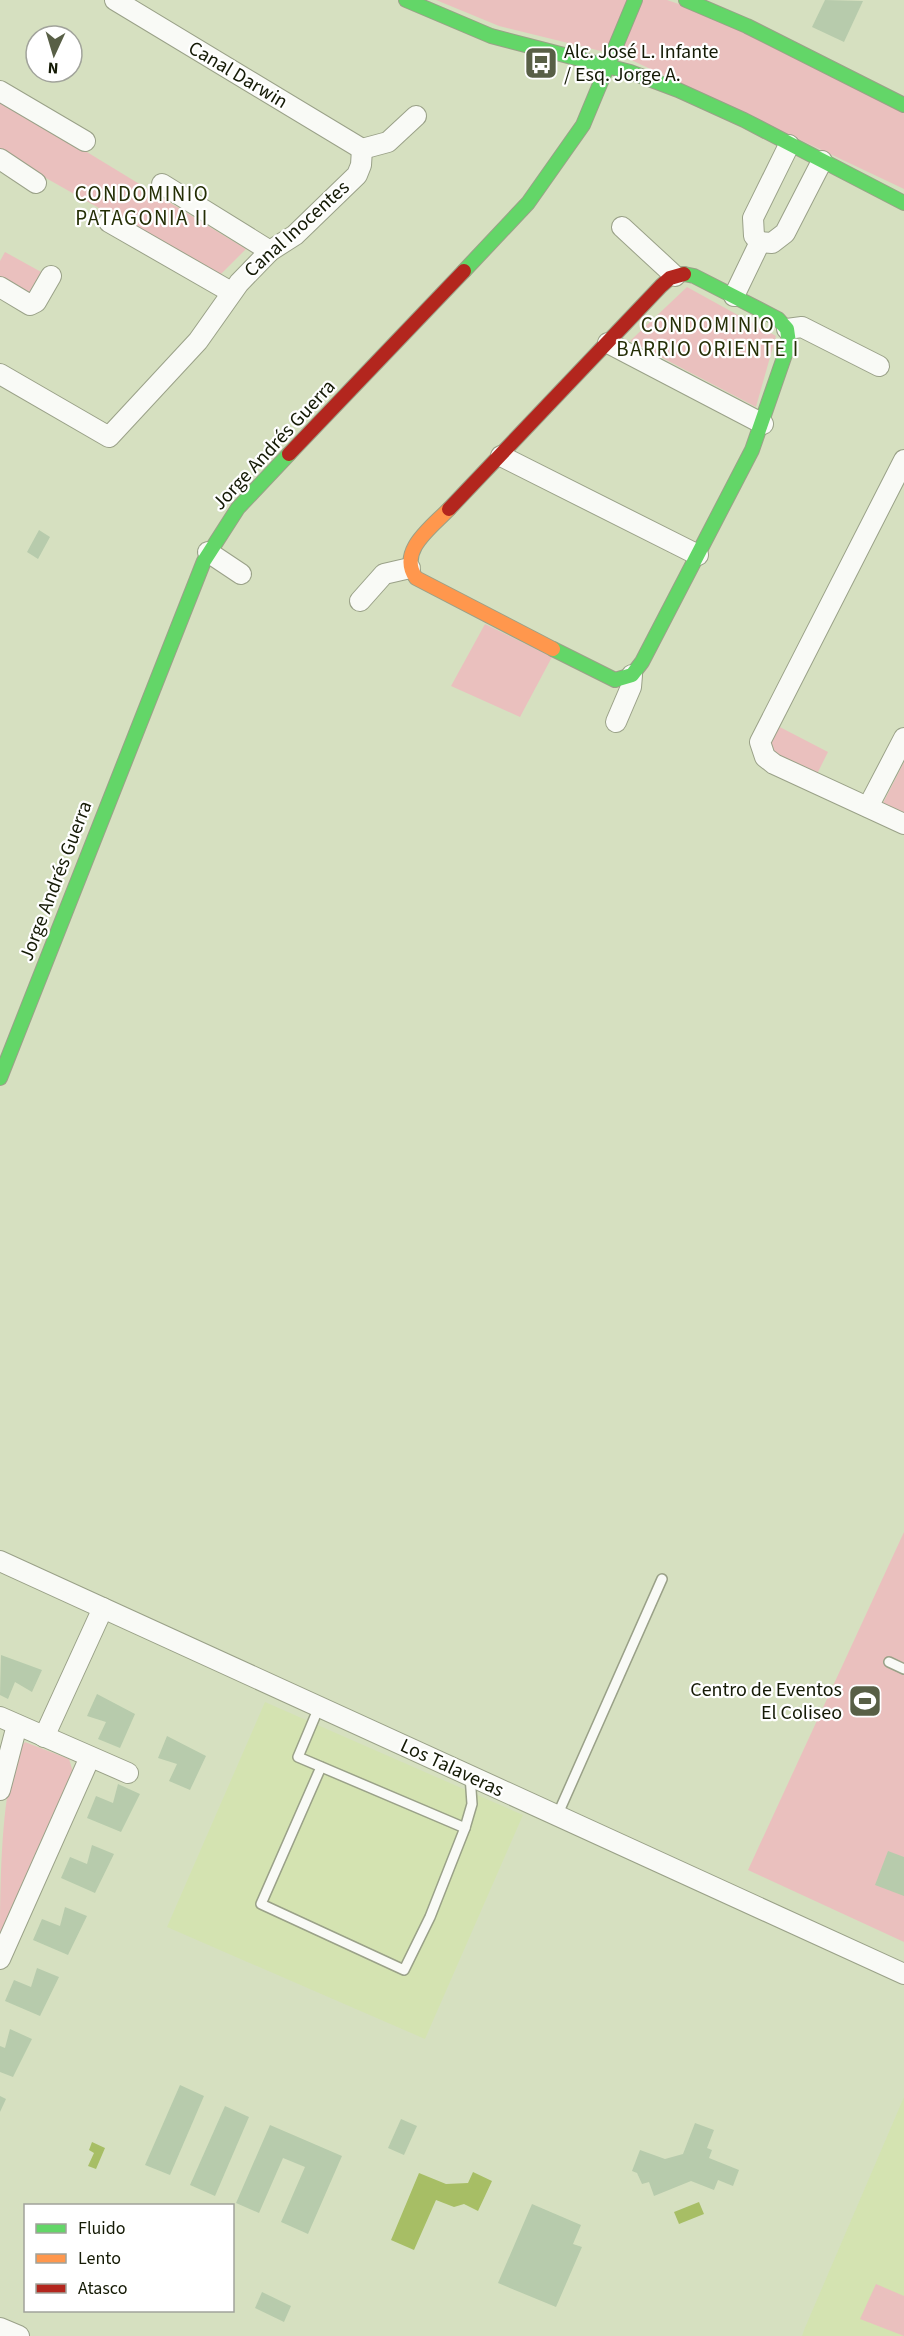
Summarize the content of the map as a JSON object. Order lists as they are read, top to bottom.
{
  "streets": {
    "street": [
      "Canal Darwin",
      "Canal Inocentes",
      "Jorge Andrés Guerra",
      "Los Talaveras"
    ]
  },
  "crossings": [
    ["Canal Darwin", "Canal Inocentes"]
  ],
  "districts": ["CONDOMINIO PATAGONIA II", "CONDOMINIO BARRIO ORIENTE I"],
  "places": {
    "bus stop": ["Alc. José L. Infante / Esq. Jorge A."],
    "sports": ["Centro de Eventos El Coliseo"]
  },
  "legend": ["Fluido", "Lento", "Atasco"],
  "north": "bottom"
}
